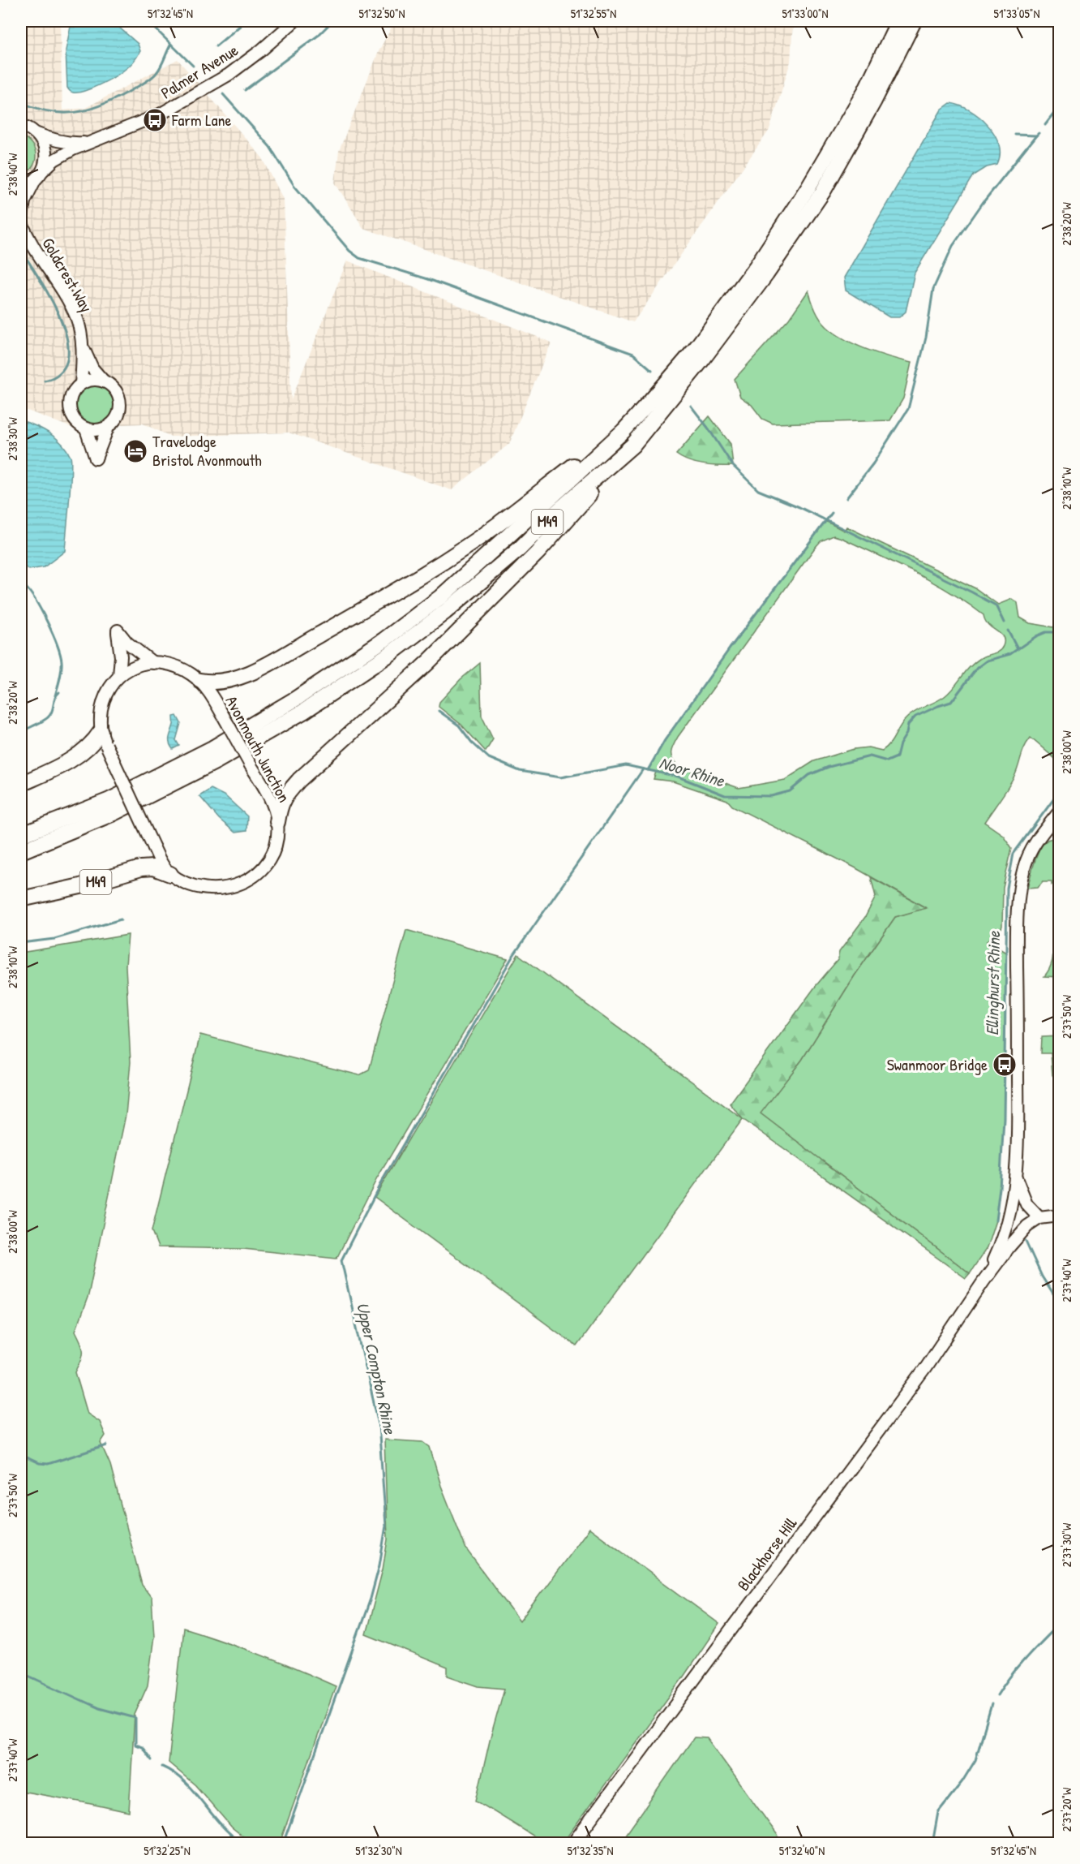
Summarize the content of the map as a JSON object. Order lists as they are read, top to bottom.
{
  "streets": {
    "highway": ["M49"],
    "street": [
      "Palmer Avenue",
      "Goldcrest Way",
      "Avonmouth Junction",
      "Blackhorse Hill"
    ]
  },
  "crossings": [
    ["Palmer Avenue", "Goldcrest Way"],
    ["M49", "Avonmouth Junction"]
  ],
  "water": ["Noor Rhine", "Ellinghurst Rhine", "Upper Compton Rhine"],
  "places": {
    "bus stop": ["Farm Lane", "Swanmoor Bridge"],
    "hotel": ["Travelodge Bristol Avonmouth"]
  },
  "coordinates": [
    "51°32'45\"N",
    "51°32'50\"N",
    "51°32'55\"N",
    "51°33'00\"N",
    "51°33'05\"N",
    "2°38'40\"W",
    "2°38'20\"W",
    "2°38'30\"W",
    "2°38'10\"W",
    "2°38'00\"W",
    "2°37'50\"W",
    "2°37'40\"W",
    "2°37'30\"W",
    "2°37'20\"W",
    "51°32'25\"N",
    "51°32'30\"N",
    "51°32'35\"N",
    "51°32'40\"N"
  ]
}
